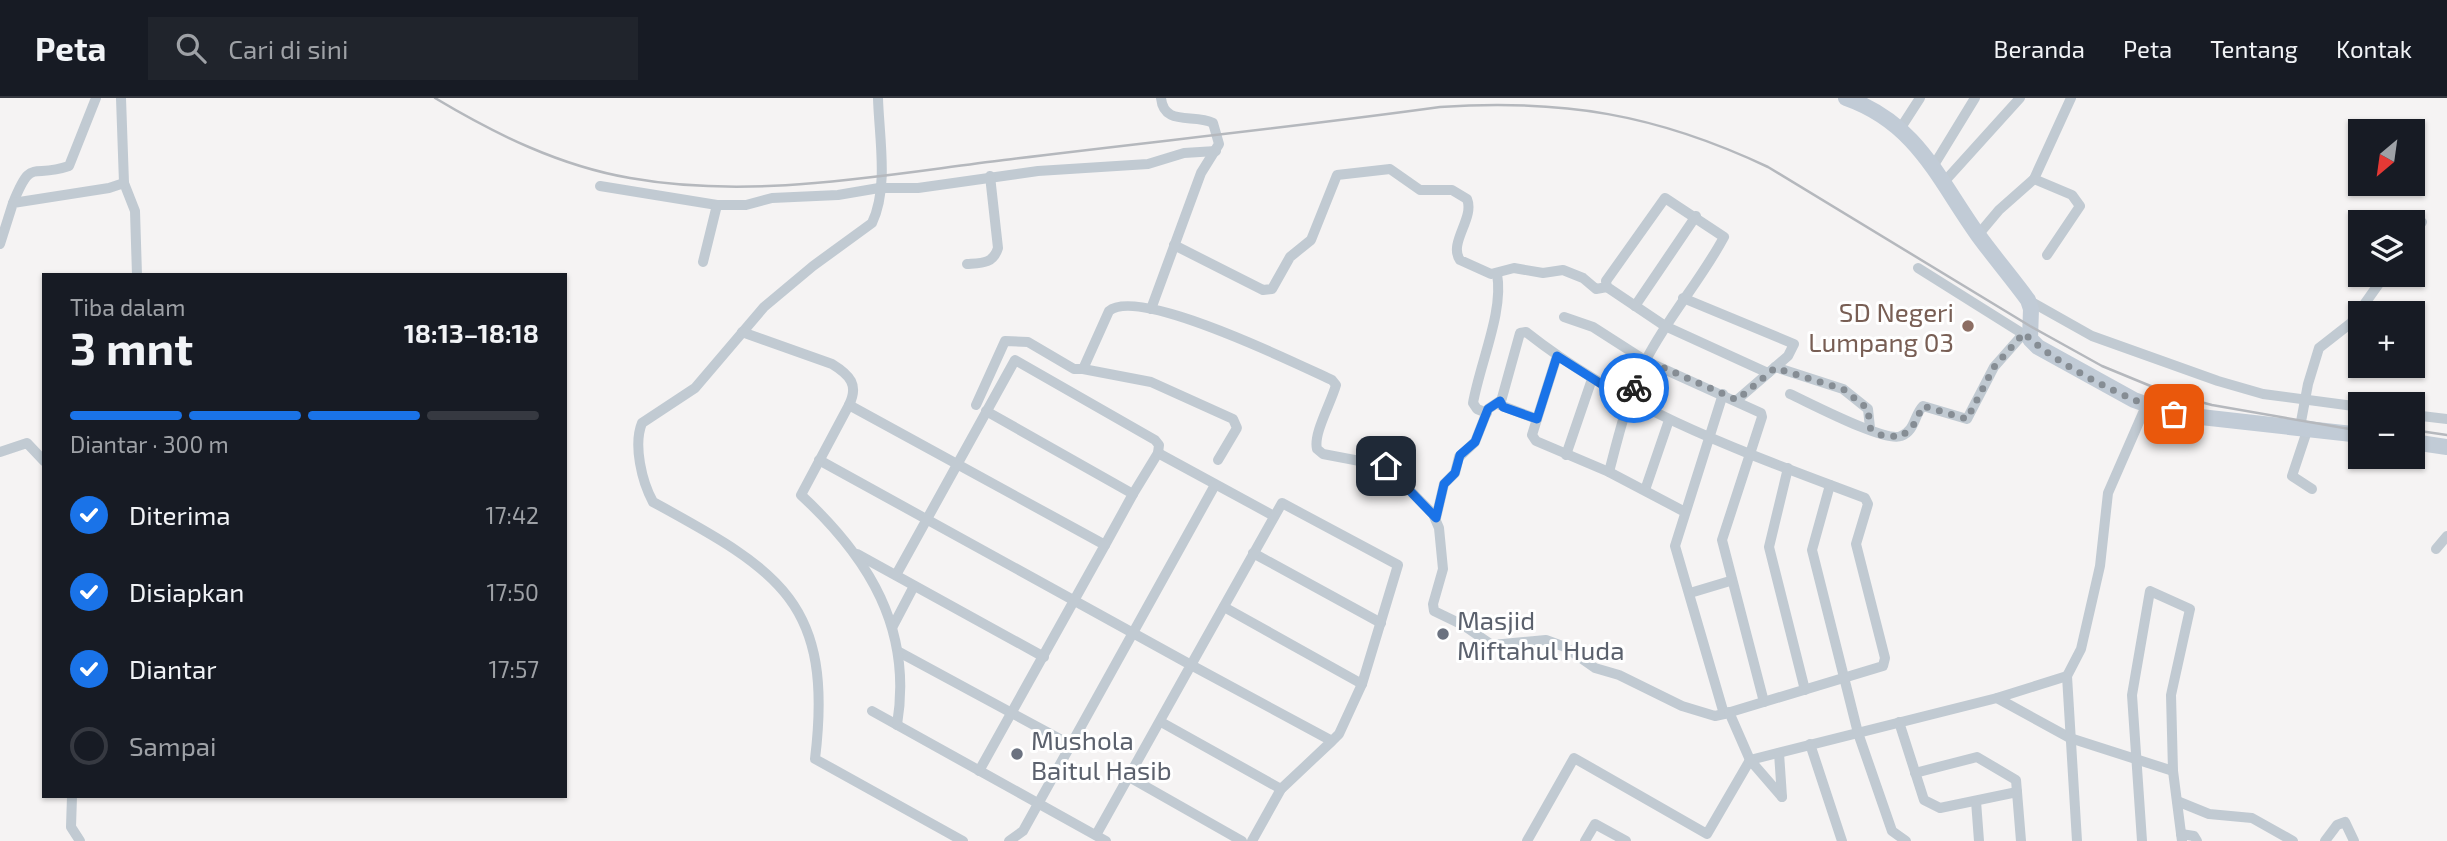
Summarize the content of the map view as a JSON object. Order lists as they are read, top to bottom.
{
  "places": ["SD Negeri Lumpang 03", "Masjid Miftahul Huda", "Mushola Baitul Hasib"],
  "north": "bottom left",
  "page": {
    "header": "Peta",
    "search": "Cari di sini",
    "nav": [
      "Beranda",
      "Peta",
      "Tentang",
      "Kontak"
    ],
    "map_buttons": ["+", "−"],
    "heading": ["3 mnt", "Tiba dalam", "18:13–18:18"],
    "bar": "Diantar · 300 m",
    "list": [
      ["Diterima", "17:42"],
      ["Disiapkan", "17:50"],
      ["Diantar", "17:57"],
      "Sampai"
    ]
  }
}
